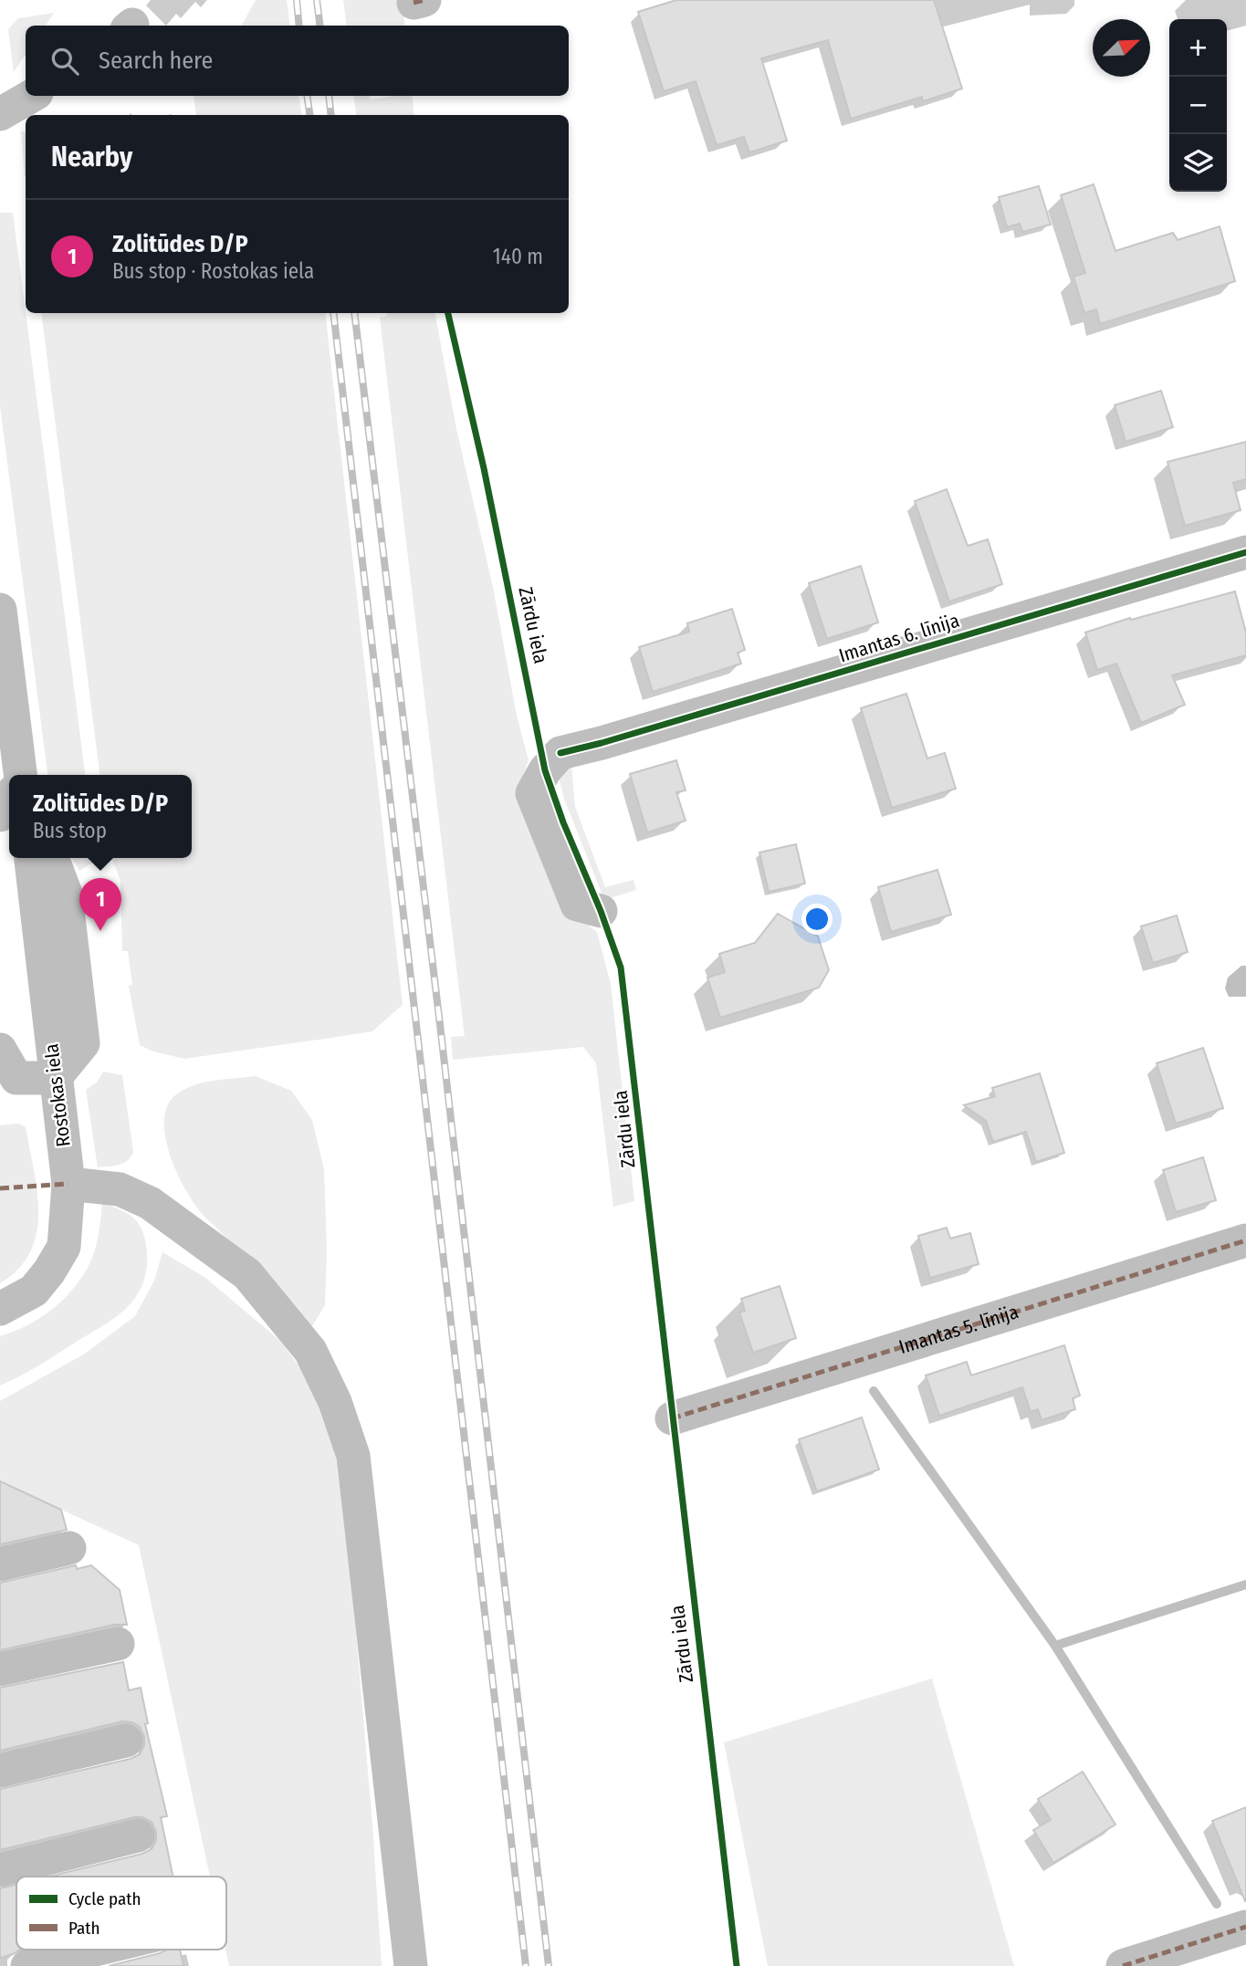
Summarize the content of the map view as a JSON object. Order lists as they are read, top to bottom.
{
  "streets": {
    "street": ["Imantas 6. līnija", "Rostokas iela", "Imantas 5. līnija"],
    "cycle path": ["Zārdu iela"]
  },
  "legend": ["Cycle path", "Path"],
  "north": "top right",
  "page": {
    "map_buttons": ["+", "−"],
    "search": "Search here",
    "heading": "Nearby",
    "list": [
      {
        "mark": "1",
        "name": "Zolitūdes D/P",
        "note": "Bus stop · Rostokas iela",
        "value": "140 m"
      }
    ],
    "popup": ["Zolitūdes D/P", "Bus stop"],
    "pins": "1"
  }
}
